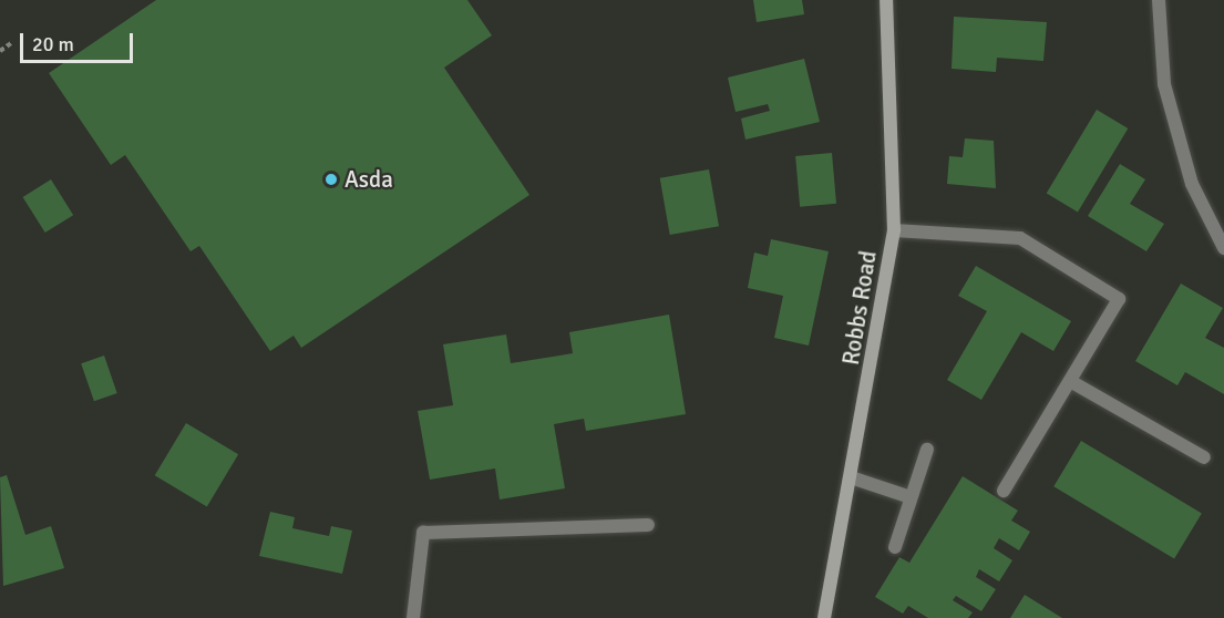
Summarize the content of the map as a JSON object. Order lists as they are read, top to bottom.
{
  "streets": {
    "street": ["Robbs Road"]
  },
  "places": ["Asda"],
  "scale_bar": "20 m"
}
